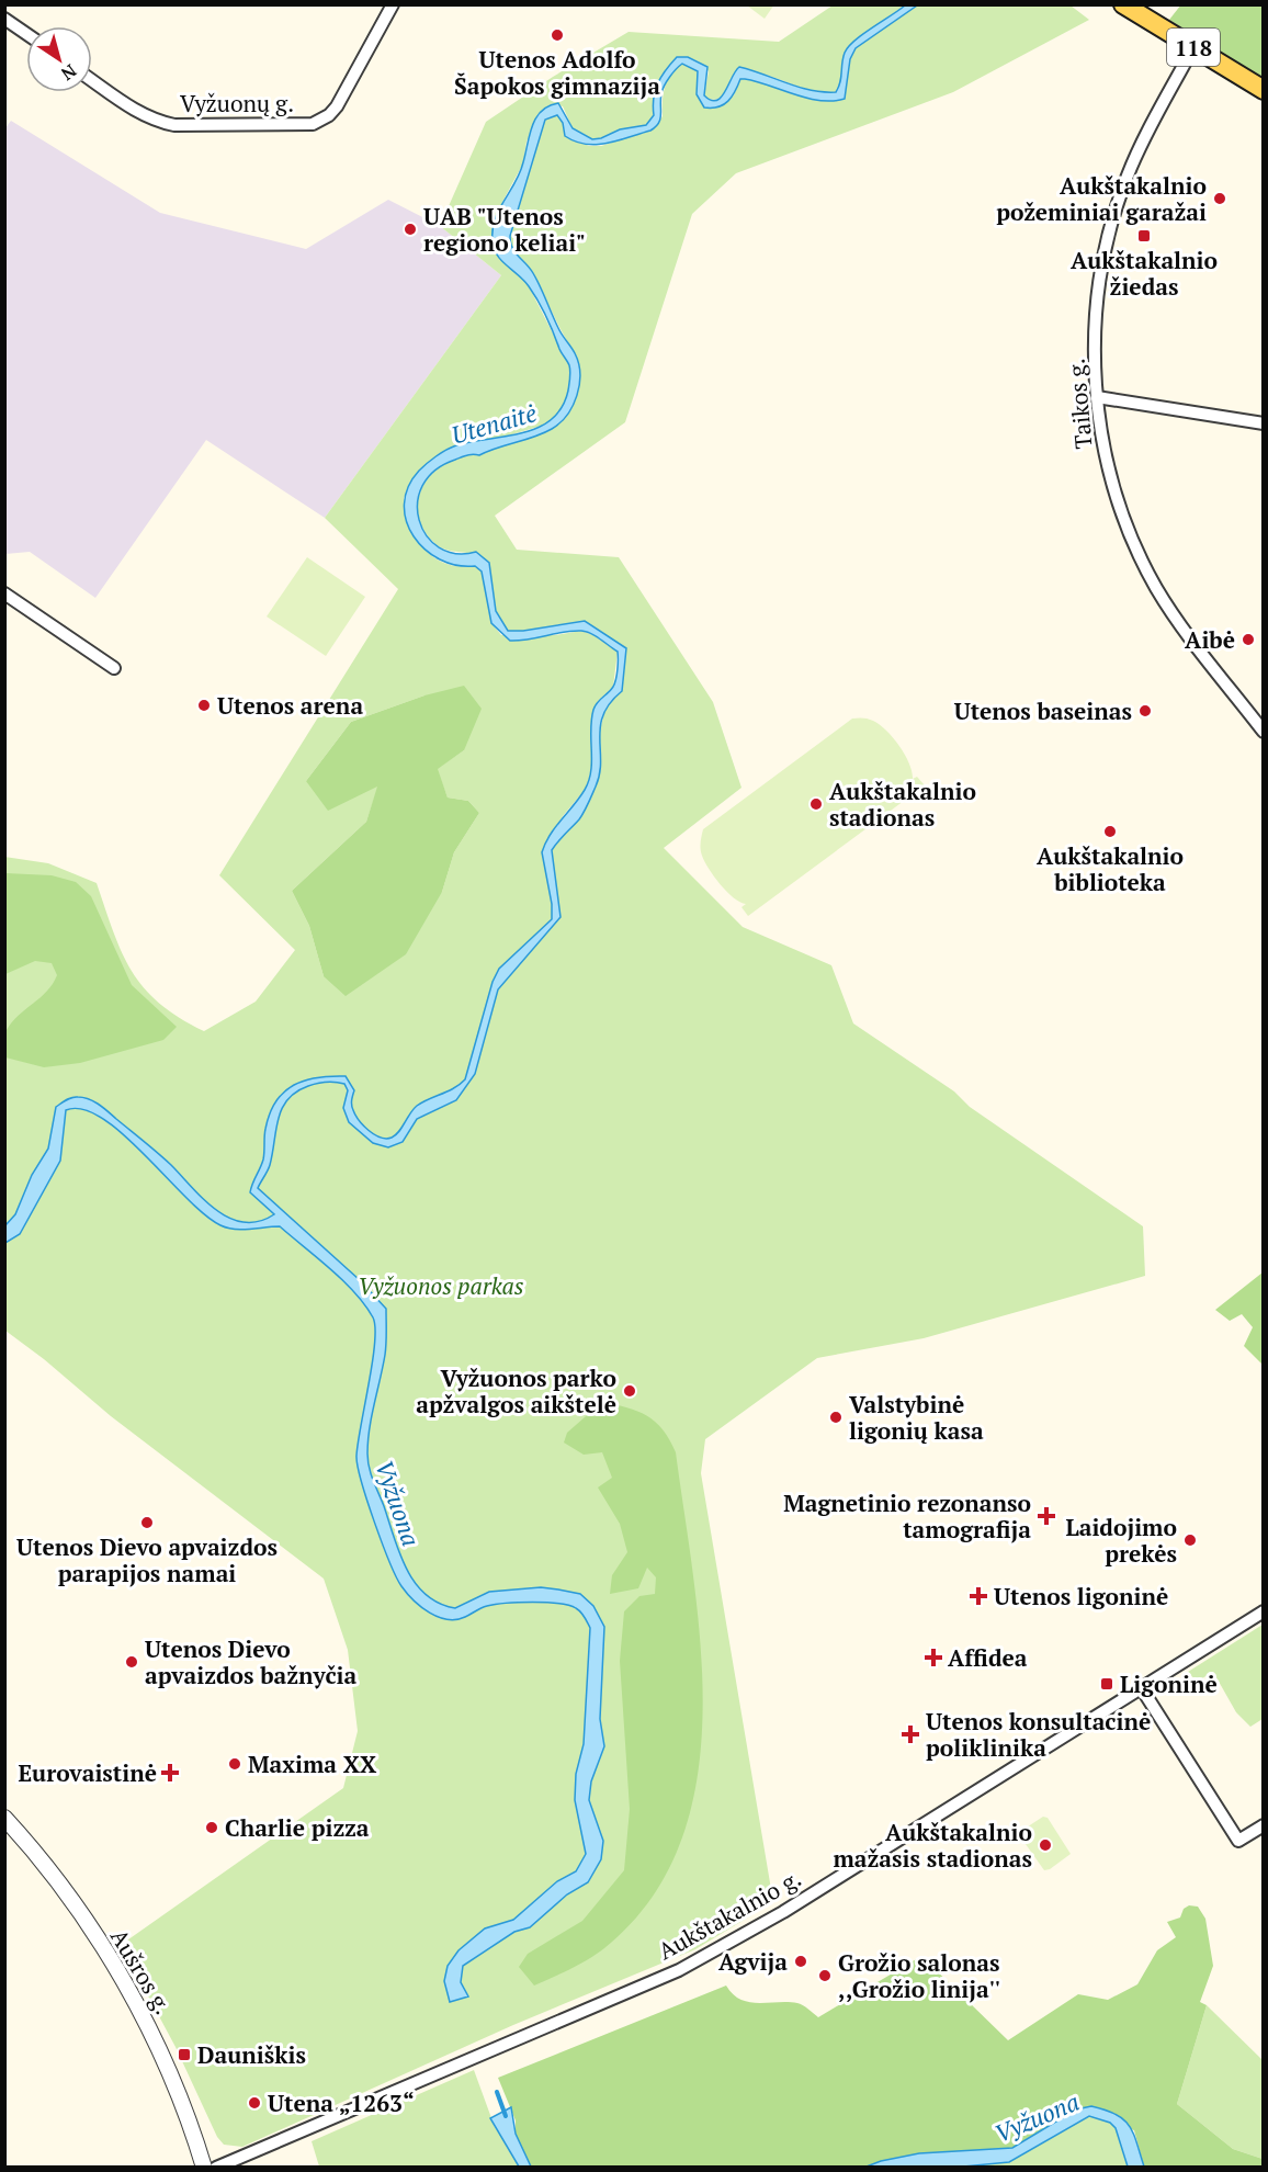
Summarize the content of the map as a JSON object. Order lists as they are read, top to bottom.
{
  "streets": {
    "main road": ["118"],
    "street": [
      "Vyžuonų g.",
      "Taikos g.",
      "Aukštakalnio g.",
      "Aušros g."
    ]
  },
  "crossings": [
    ["118", "Taikos g."]
  ],
  "water": ["Utenaitė", "Vyžuona"],
  "parks": ["Vyžuonos parkas"],
  "places": {
    "other": [
      "Utenos Adolfo Šapokos gimnazija",
      "Aukštakalnio požeminiai garažai",
      "UAB \"Utenos regiono keliai\"",
      "Aibė",
      "Utenos arena",
      "Utenos baseinas",
      "Aukštakalnio stadionas",
      "Aukštakalnio biblioteka",
      "Vyžuonos parko apžvalgos aikštelė",
      "Valstybinė ligonių kasa",
      "Utenos Dievo apvaizdos parapijos namai",
      "Laidojimo prekės",
      "Utenos Dievo apvaizdos bažnyčia",
      "Maxima XX",
      "Charlie pizza",
      "Aukštakalnio mažasis stadionas",
      "Agvija",
      "Grožio salonas ,,Grožio linija''",
      "Utena „1263“"
    ],
    "transit": ["Aukštakalnio žiedas", "Ligoninė", "Dauniškis"],
    "health": [
      "Magnetinio rezonanso tamografija",
      "Utenos ligoninė",
      "Affidea",
      "Utenos konsultacinė poliklinika",
      "Eurovaistinė"
    ]
  },
  "north": "bottom right"
}
